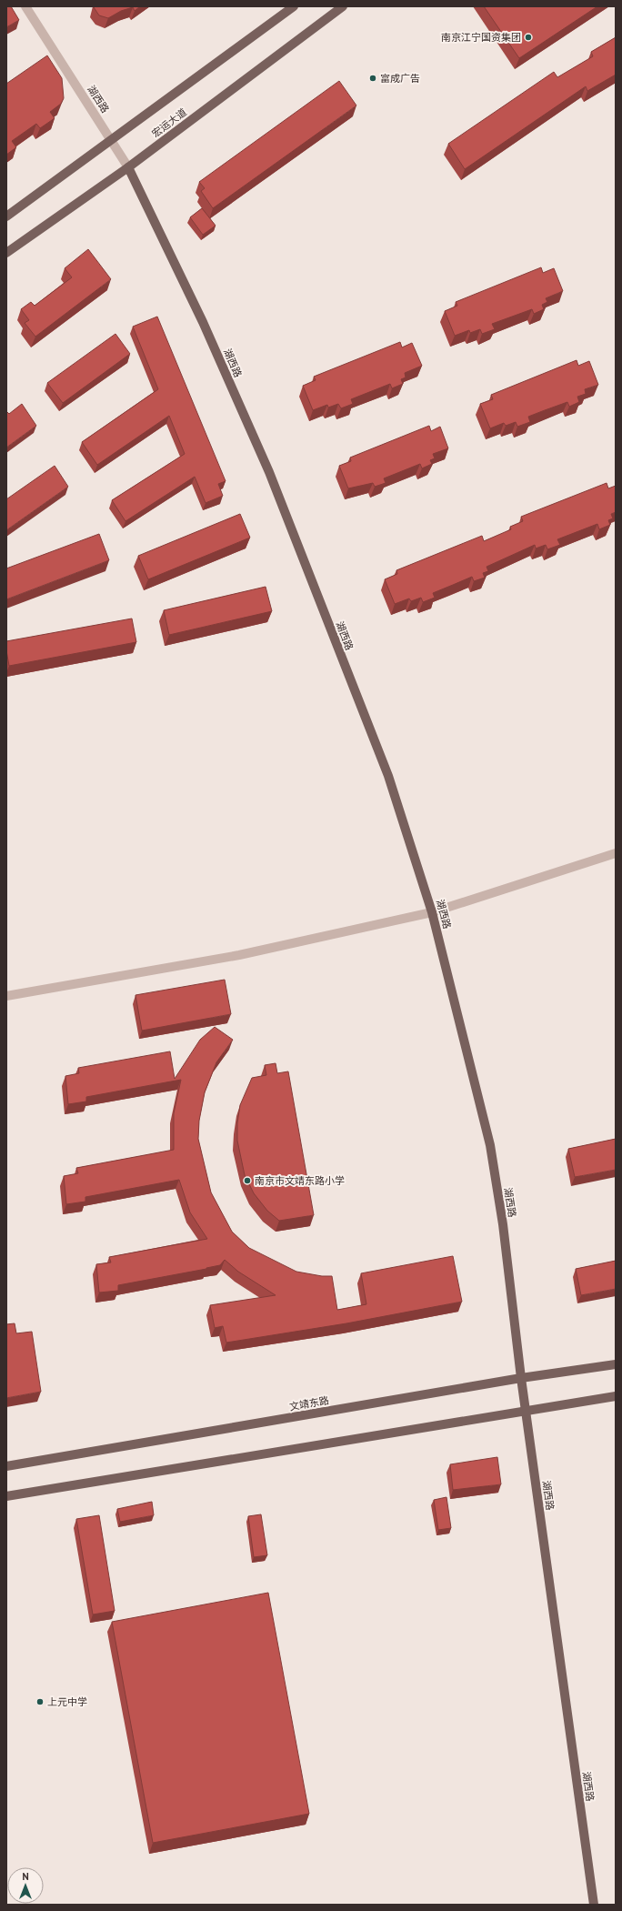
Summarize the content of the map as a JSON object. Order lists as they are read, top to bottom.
{
  "streets": {
    "main road": ["湖西路", "宏运大道", "文靖东路"]
  },
  "crossings": [
    ["湖西路", "宏运大道"],
    ["湖西路", "文靖东路"]
  ],
  "places": [
    "南京江宁国资集团",
    "富成广告",
    "南京市文靖东路小学",
    "上元中学"
  ],
  "north": "top"
}
